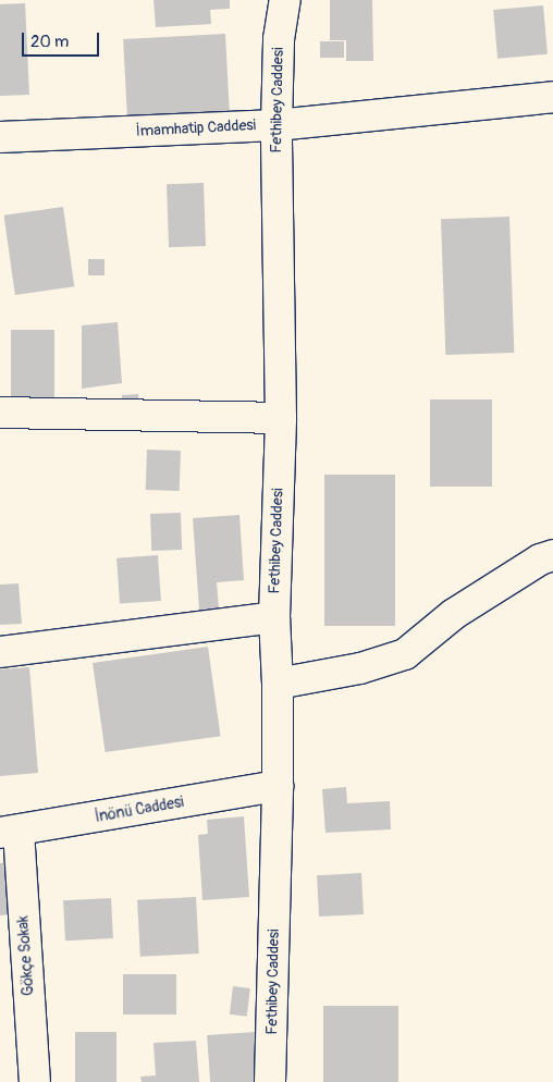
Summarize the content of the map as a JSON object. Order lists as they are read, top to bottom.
{
  "streets": {
    "street": [
      "Fethibey Caddesi",
      "İmamhatip Caddesi",
      "İnönü Caddesi",
      "Gökçe Sokak"
    ]
  },
  "crossings": [
    ["Fethibey Caddesi", "İmamhatip Caddesi"],
    ["Fethibey Caddesi", "İnönü Caddesi"],
    ["İnönü Caddesi", "Gökçe Sokak"]
  ],
  "scale_bar": "20 m"
}
